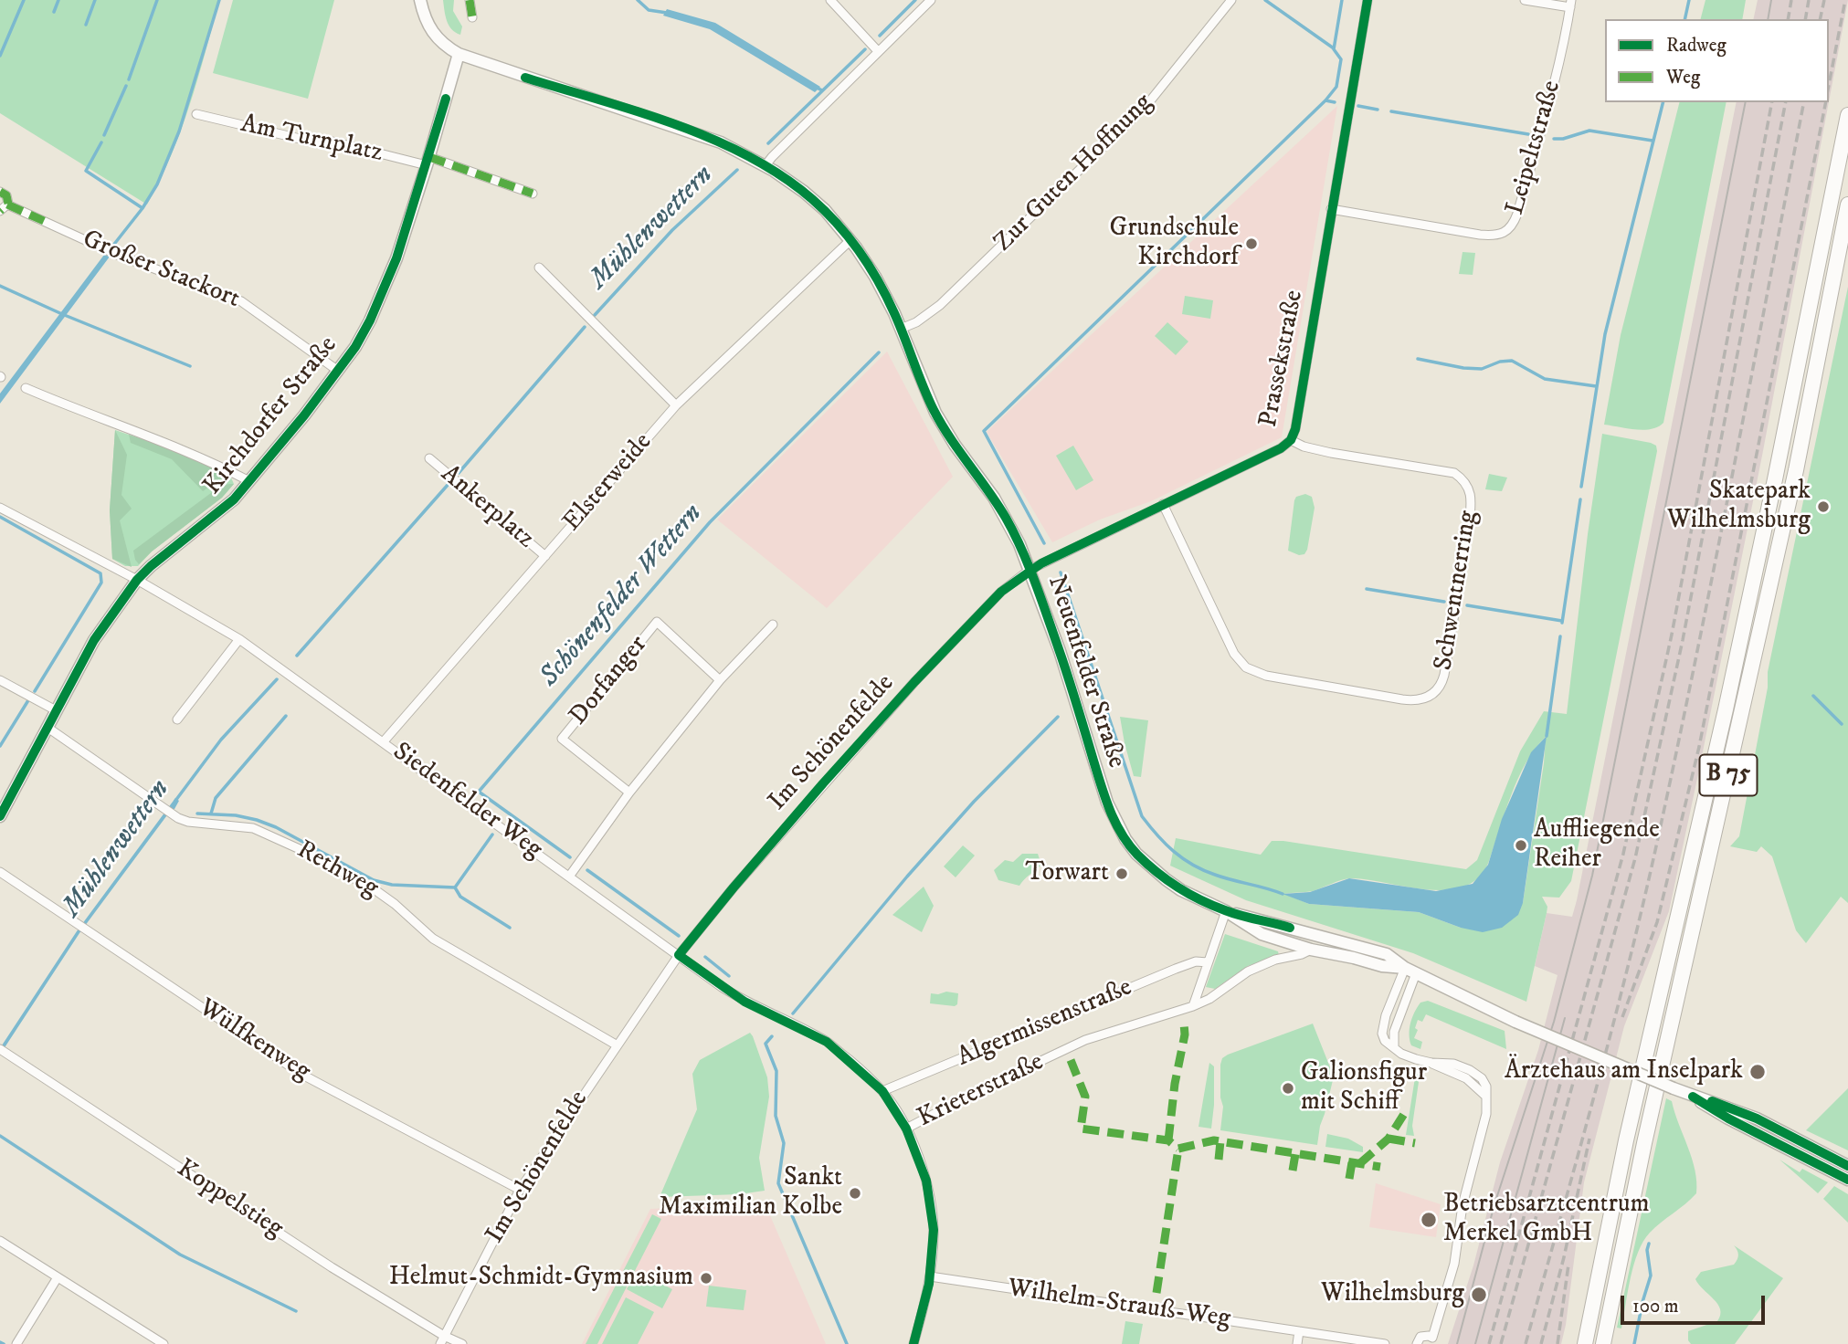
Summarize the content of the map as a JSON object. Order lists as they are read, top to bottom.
{
  "streets": {
    "highway": ["B 75"],
    "main road": ["Kirchdorfer Straße", "Neuenfelder Straße"],
    "street": [
      "Am Turnplatz",
      "Leipeltstraße",
      "Zur Guten Hoffnung",
      "Großer Stackort",
      "Prassekstraße",
      "Elsterweide",
      "Ankerplatz",
      "Schwentnerring",
      "Dorfanger",
      "Im Schönenfelde",
      "Siedenfelder Weg",
      "Rethweg",
      "Algermissenstraße",
      "Wülfkenweg",
      "Krieterstraße",
      "Koppelstieg",
      "Wilhelm-Strauß-Weg"
    ]
  },
  "crossings": [
    ["Am Turnplatz", "Kirchdorfer Straße"],
    ["Leipeltstraße", "Prassekstraße"],
    ["Zur Guten Hoffnung", "Neuenfelder Straße"],
    ["Großer Stackort", "Kirchdorfer Straße"],
    ["Prassekstraße", "Schwentnerring"],
    ["Prassekstraße", "Neuenfelder Straße"],
    ["Prassekstraße", "Im Schönenfelde"],
    ["Kirchdorfer Straße", "Neuenfelder Straße"],
    ["Kirchdorfer Straße", "Siedenfelder Weg"],
    ["Kirchdorfer Straße", "Rethweg"],
    ["Elsterweide", "Ankerplatz"],
    ["Elsterweide", "Neuenfelder Straße"],
    ["Elsterweide", "Siedenfelder Weg"],
    ["Neuenfelder Straße", "Im Schönenfelde"],
    ["Neuenfelder Straße", "Krieterstraße"],
    ["Im Schönenfelde", "Siedenfelder Weg"],
    ["Im Schönenfelde", "Rethweg"],
    ["Im Schönenfelde", "Wülfkenweg"],
    ["Im Schönenfelde", "Koppelstieg"],
    ["Siedenfelder Weg", "Algermissenstraße"],
    ["Siedenfelder Weg", "Krieterstraße"],
    ["Krieterstraße", "Wilhelm-Strauß-Weg"]
  ],
  "water": ["Mühlenwettern", "Schönenfelder Wettern"],
  "places": [
    "Grundschule Kirchdorf",
    "Skatepark Wilhelmsburg",
    "Auffliegende Reiher",
    "Torwart",
    "Ärztehaus am Inselpark",
    "Galionsfigur mit Schiff",
    "Sankt Maximilian Kolbe",
    "Betriebsarztcentrum Merkel GmbH",
    "Helmut-Schmidt-Gymnasium",
    "Wilhelmsburg"
  ],
  "legend": ["Radweg", "Weg"],
  "scale_bar": "100 m"
}
